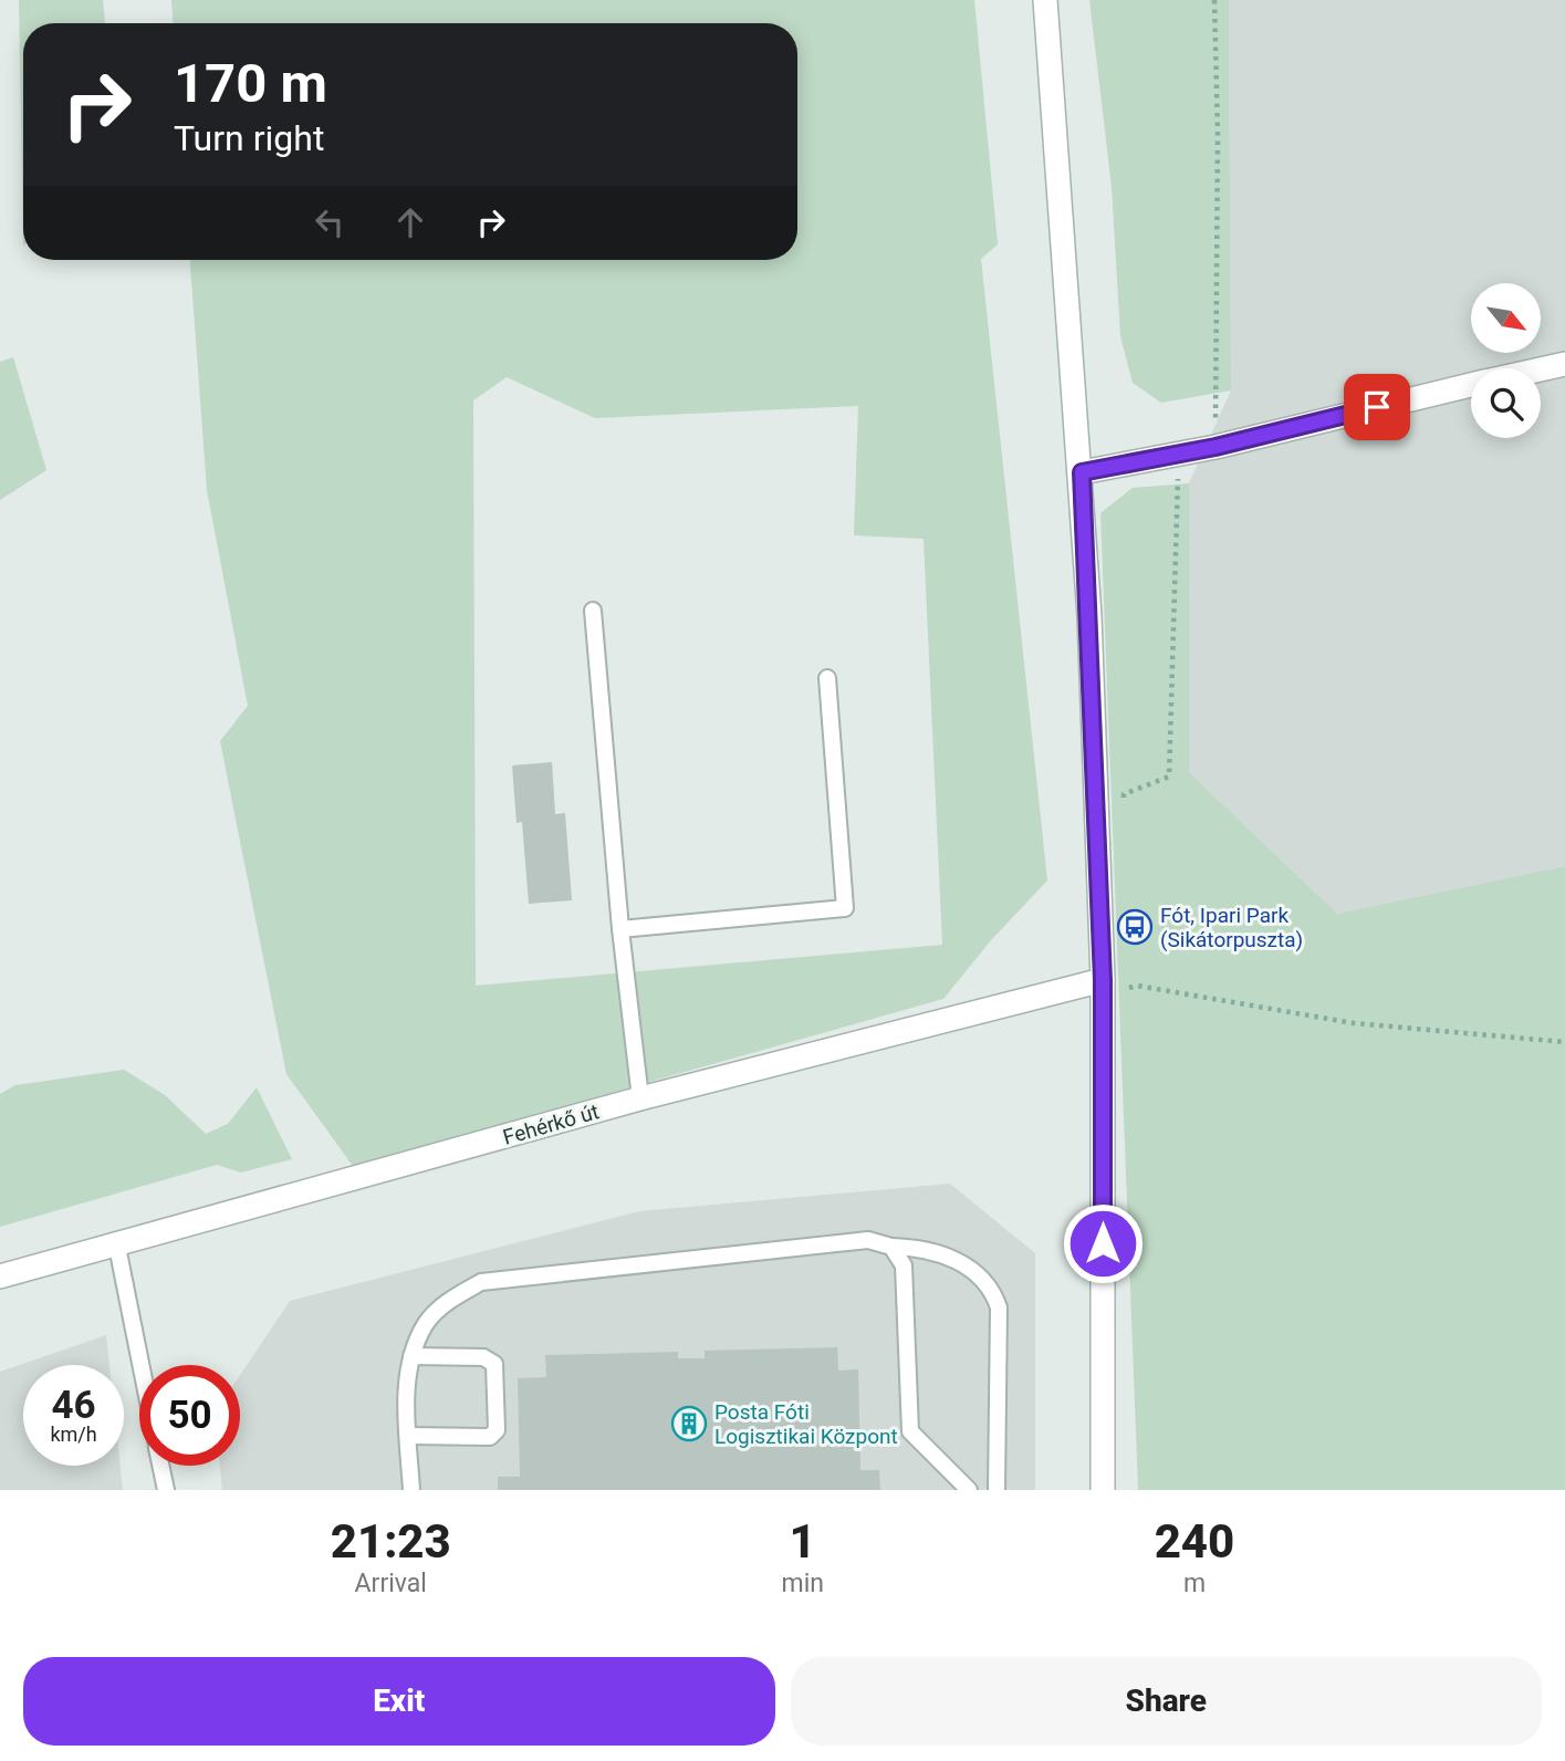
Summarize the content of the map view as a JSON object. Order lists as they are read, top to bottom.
{
  "streets": {
    "street": ["Fehérkő út"]
  },
  "places": {
    "bus stop": ["Fót, Ipari Park (Sikátorpuszta)"],
    "building": ["Posta Fóti Logisztikai Központ"]
  },
  "north": "bottom right",
  "page": {
    "turn": ["170 m", "Turn right"],
    "speed": "46 km/h",
    "limit": "50",
    "eta": [
      "21:23",
      "Arrival",
      "1",
      "min",
      "240",
      "m"
    ],
    "buttons": ["Exit", "Share"]
  }
}
